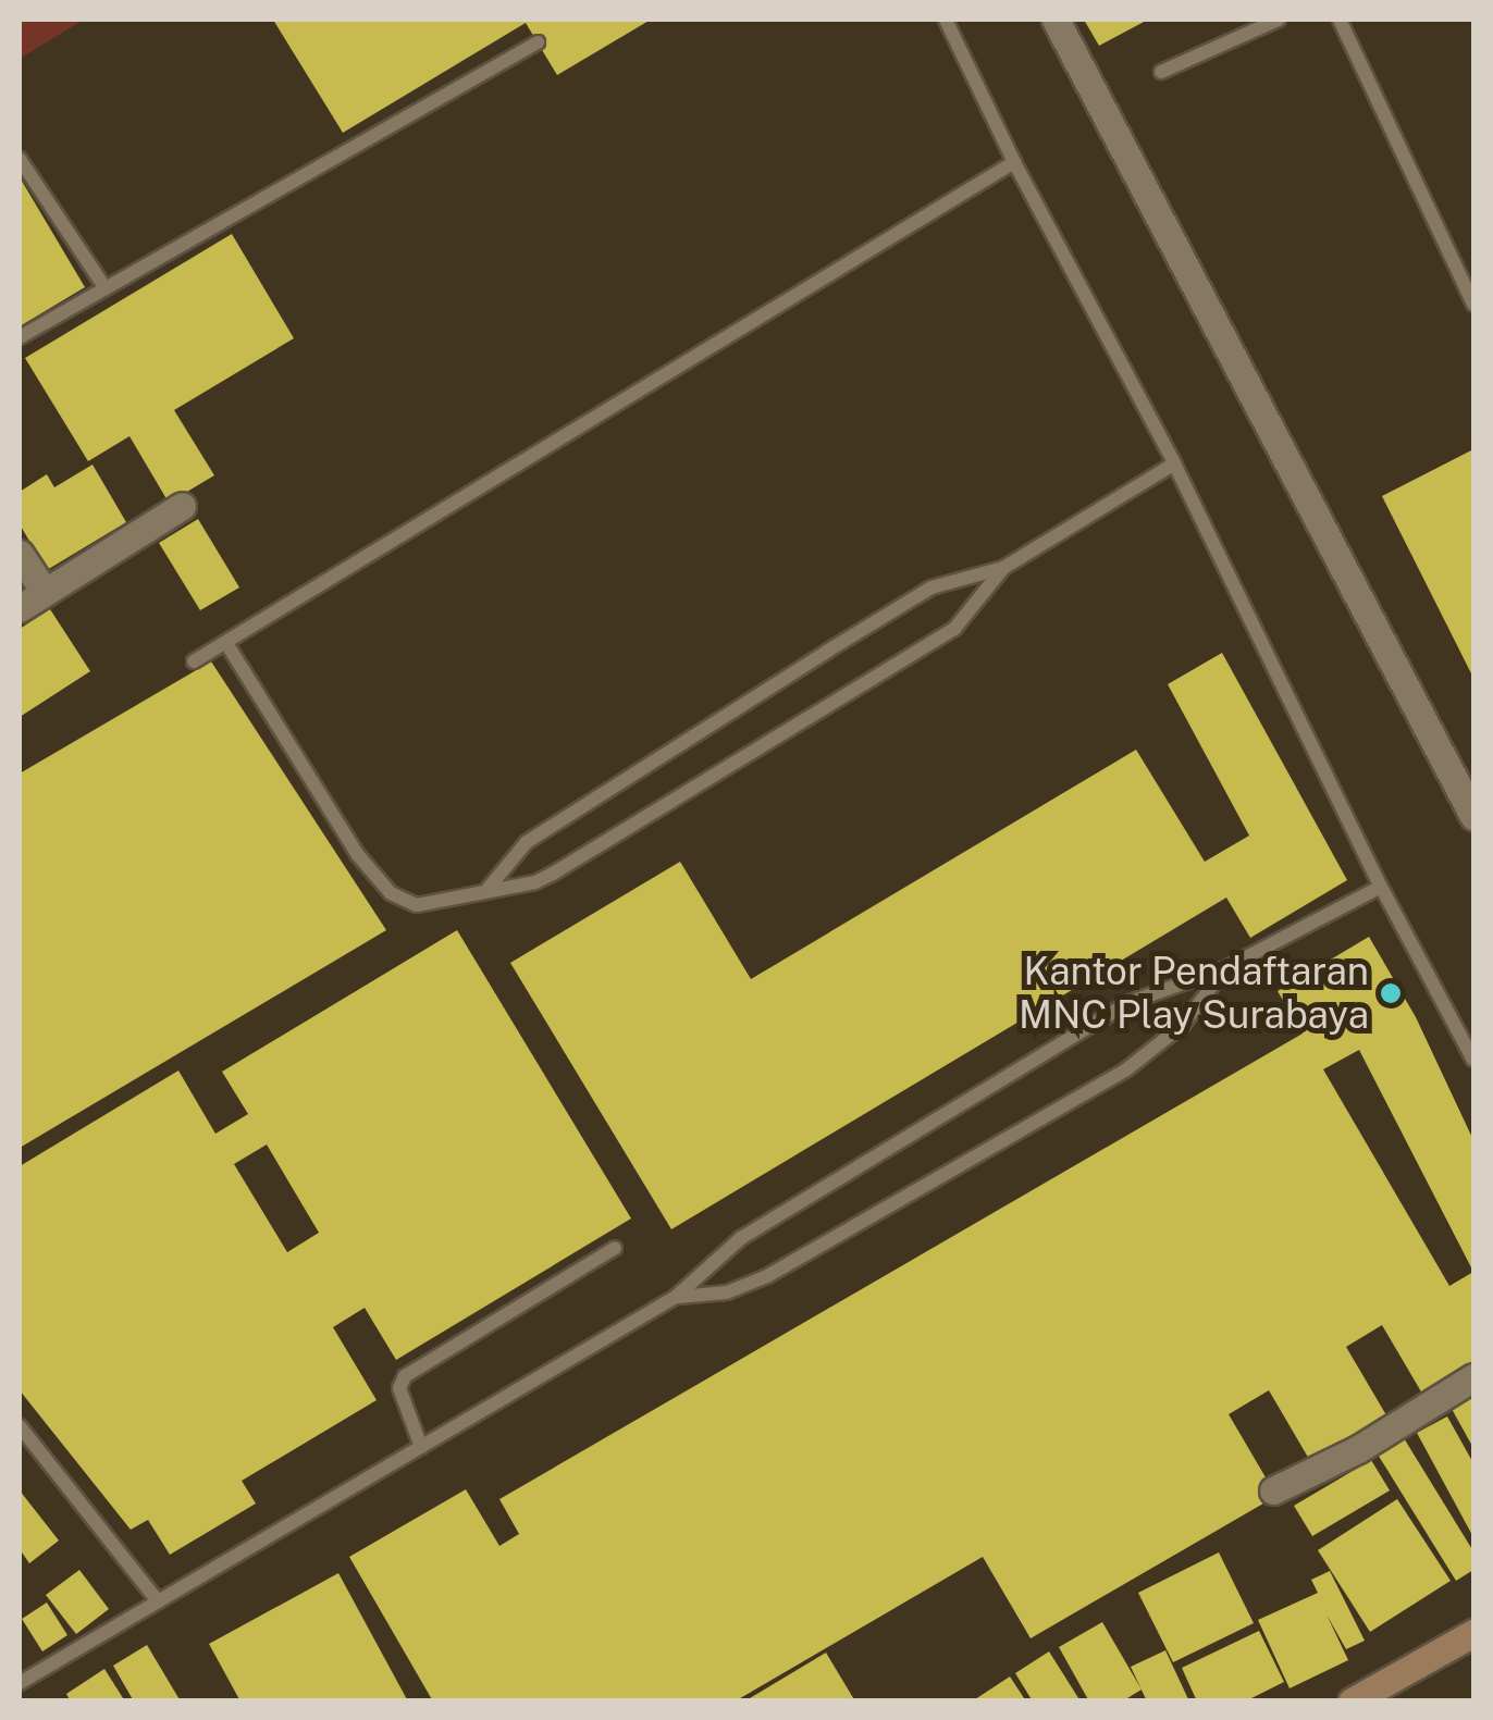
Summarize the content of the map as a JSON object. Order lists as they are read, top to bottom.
{
  "places": ["Kantor Pendaftaran MNC Play Surabaya"]
}
